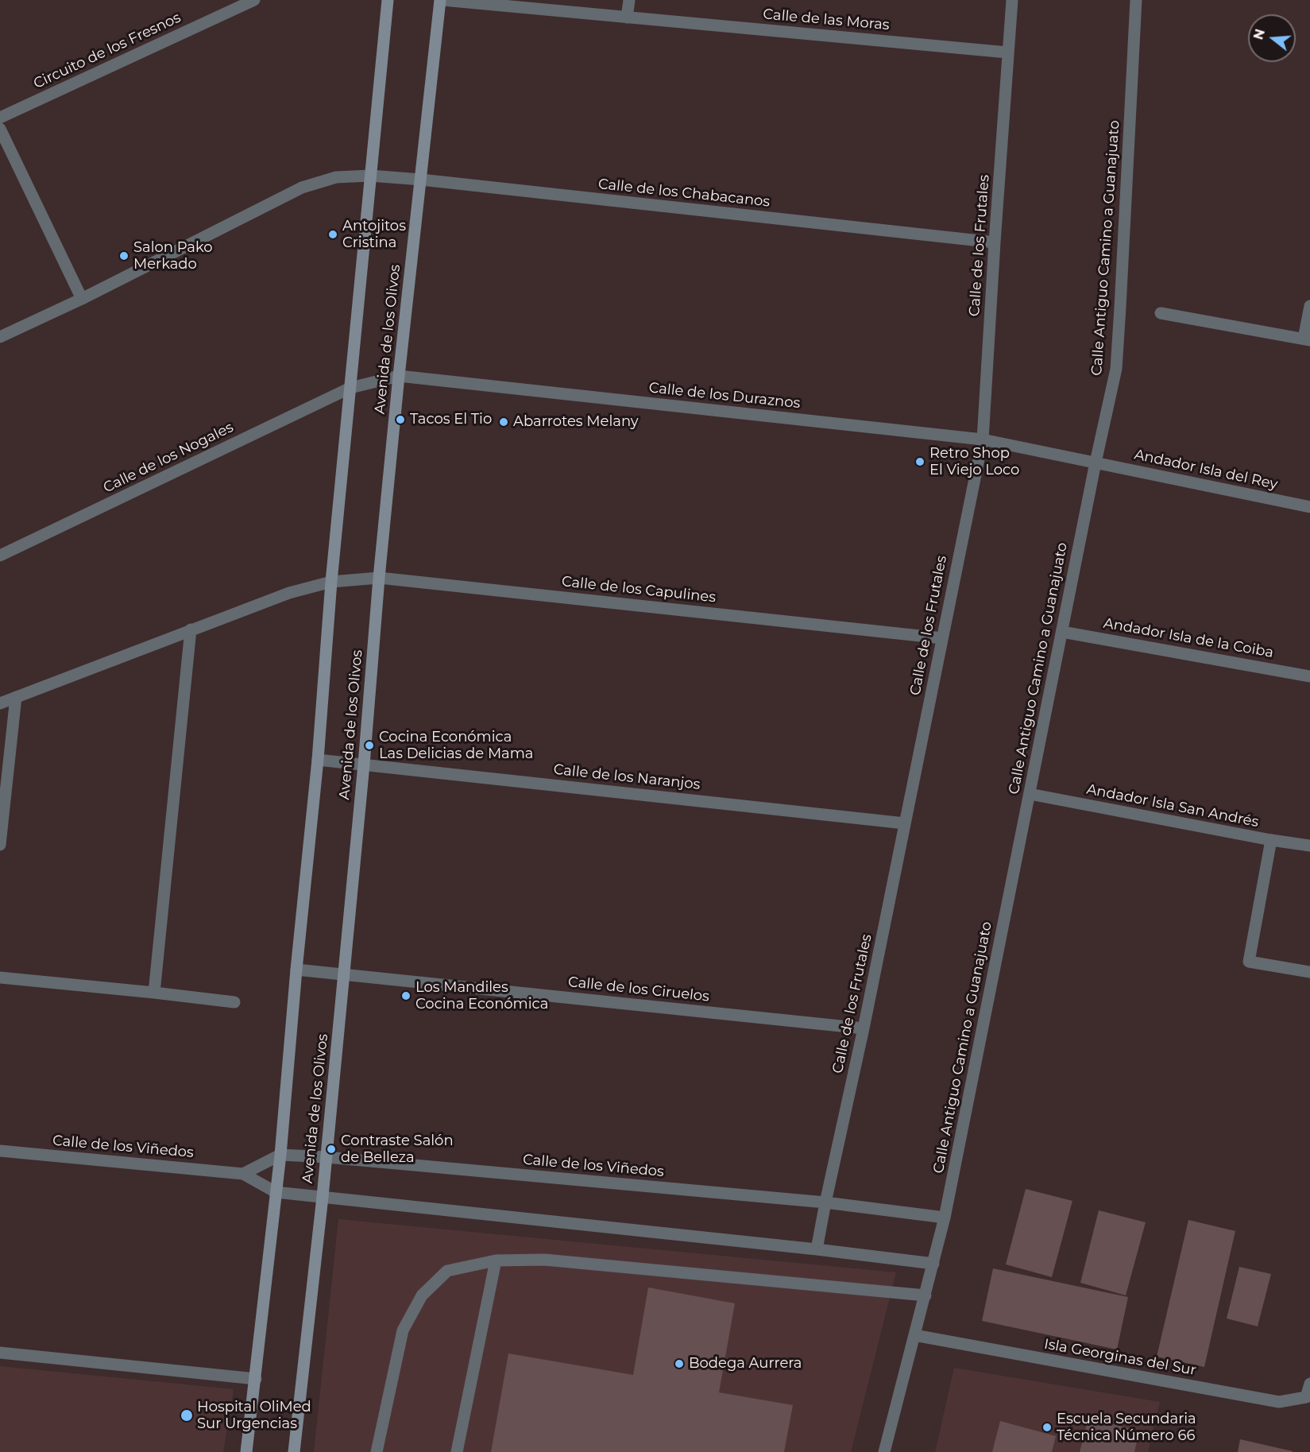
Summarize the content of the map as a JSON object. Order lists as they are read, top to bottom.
{
  "streets": {
    "street": [
      "Calle de las Moras",
      "Circuito de los Fresnos",
      "Calle de los Chabacanos",
      "Calle de los Frutales",
      "Calle Antiguo Camino a Guanajuato",
      "Avenida de los Olivos",
      "Calle de los Duraznos",
      "Calle de los Nogales",
      "Andador Isla del Rey",
      "Calle de los Capulines",
      "Andador Isla de la Coiba",
      "Calle de los Naranjos",
      "Andador Isla San Andrés",
      "Calle de los Ciruelos",
      "Calle de los Viñedos",
      "Isla Georginas del Sur"
    ]
  },
  "crossings": [
    ["Calle de las Moras", "Calle de los Frutales"],
    ["Calle de las Moras", "Avenida de los Olivos"],
    ["Calle de los Chabacanos", "Calle de los Frutales"],
    ["Calle de los Chabacanos", "Avenida de los Olivos"],
    ["Calle de los Frutales", "Calle de los Duraznos"],
    ["Calle de los Frutales", "Calle de los Capulines"],
    ["Calle de los Frutales", "Calle de los Naranjos"],
    ["Calle de los Frutales", "Calle de los Ciruelos"],
    ["Calle de los Frutales", "Calle de los Viñedos"],
    ["Calle Antiguo Camino a Guanajuato", "Calle de los Duraznos"],
    ["Calle Antiguo Camino a Guanajuato", "Andador Isla del Rey"],
    ["Calle Antiguo Camino a Guanajuato", "Andador Isla de la Coiba"],
    ["Calle Antiguo Camino a Guanajuato", "Andador Isla San Andrés"],
    ["Calle Antiguo Camino a Guanajuato", "Calle de los Viñedos"],
    ["Calle Antiguo Camino a Guanajuato", "Isla Georginas del Sur"],
    ["Avenida de los Olivos", "Calle de los Duraznos"],
    ["Avenida de los Olivos", "Calle de los Capulines"],
    ["Avenida de los Olivos", "Calle de los Naranjos"],
    ["Avenida de los Olivos", "Calle de los Ciruelos"],
    ["Avenida de los Olivos", "Calle de los Viñedos"],
    ["Calle de los Duraznos", "Calle de los Nogales"],
    ["Calle de los Duraznos", "Andador Isla del Rey"]
  ],
  "places": [
    "Antojitos Cristina",
    "Salon Pako Merkado",
    "Tacos El Tio",
    "Abarrotes Melany",
    "Retro Shop El Viejo Loco",
    "Cocina Económica Las Delicias de Mama",
    "Los Mandiles Cocina Económica",
    "Contraste Salón de Belleza",
    "Bodega Aurrera",
    "Hospital OliMed Sur Urgencias",
    "Escuela Secundaria Técnica Número 66"
  ],
  "north": "left"
}
